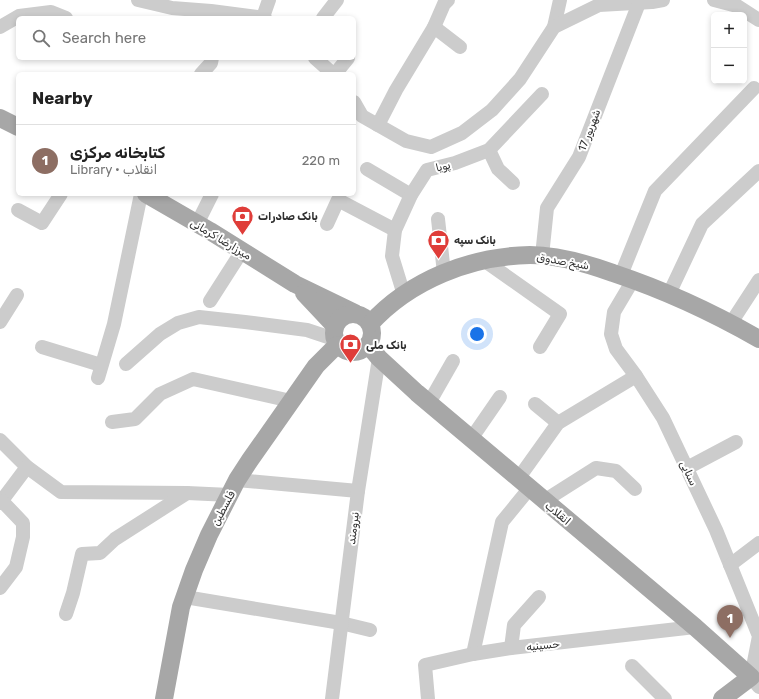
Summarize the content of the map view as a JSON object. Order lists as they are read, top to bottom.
{
  "streets": {
    "main road": [
      "میرزارضا کرمانی",
      "شیخ صدوق",
      "فلسطین",
      "انقلاب"
    ],
    "street": [
      "17 شهریور",
      "پویا",
      "سنایی",
      "نیرومند",
      "حسینیه"
    ]
  },
  "crossings": [
    ["17 شهریور", "شیخ صدوق"],
    ["پویا", "شیخ صدوق"],
    ["شیخ صدوق", "سنایی"],
    ["شیخ صدوق", "فلسطین"],
    ["شیخ صدوق", "انقلاب"],
    ["شیخ صدوق", "نیرومند"],
    ["سنایی", "انقلاب"],
    ["فلسطین", "انقلاب"],
    ["فلسطین", "نیرومند"],
    ["انقلاب", "نیرومند"],
    ["انقلاب", "حسینیه"]
  ],
  "places": {
    "bank": ["بانک صادرات", "بانک سپه", "بانک ملی"]
  },
  "page": {
    "map_buttons": ["+", "−"],
    "search": "Search here",
    "heading": "Nearby",
    "list": [
      {
        "mark": "1",
        "name": "کتابخانه مرکزی",
        "note": "Library · انقلاب",
        "value": "220 m"
      }
    ],
    "pins": "1"
  }
}
